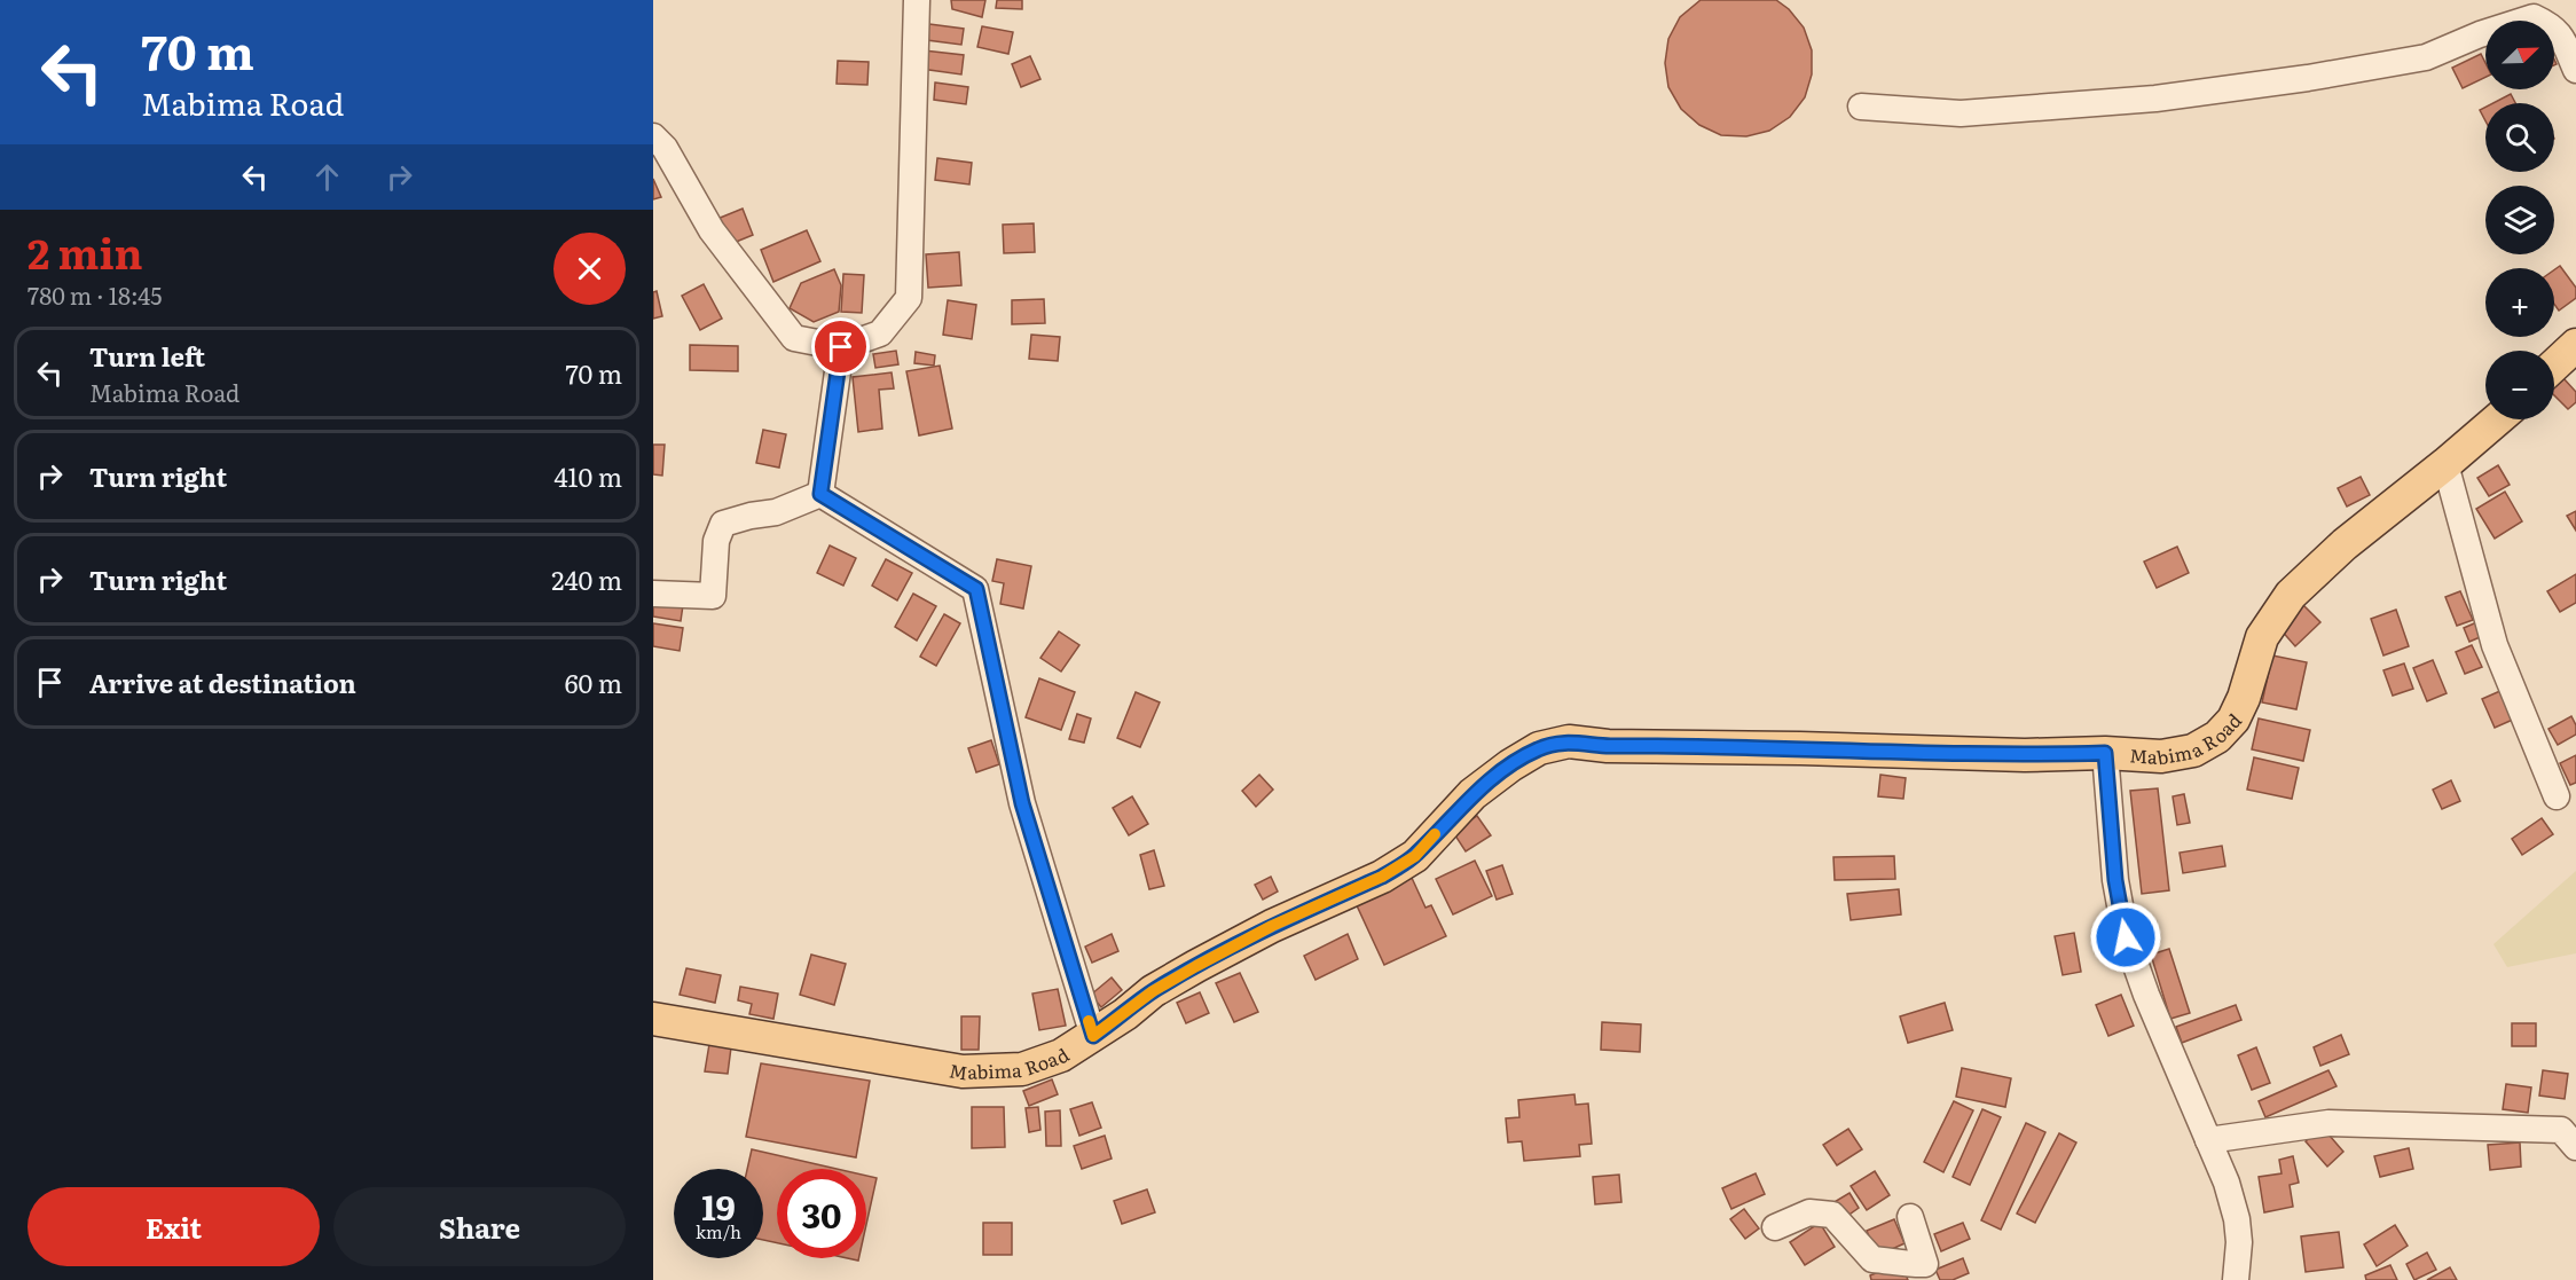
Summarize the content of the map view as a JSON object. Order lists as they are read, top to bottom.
{
  "streets": {
    "main road": ["Mabima Road"]
  },
  "north": "top right",
  "page": {
    "turn": ["70 m", "Mabima Road"],
    "map_buttons": ["+", "−"],
    "heading": ["2 min", "780 m · 18:45"],
    "list": [
      {
        "name": "Turn left",
        "note": "Mabima Road",
        "value": "70 m"
      },
      {
        "name": "Turn right",
        "value": "410 m"
      },
      {
        "name": "Turn right",
        "value": "240 m"
      },
      {
        "name": "Arrive at destination",
        "value": "60 m"
      }
    ],
    "speed": "19 km/h",
    "limit": "30",
    "buttons": ["Exit", "Share"]
  }
}
